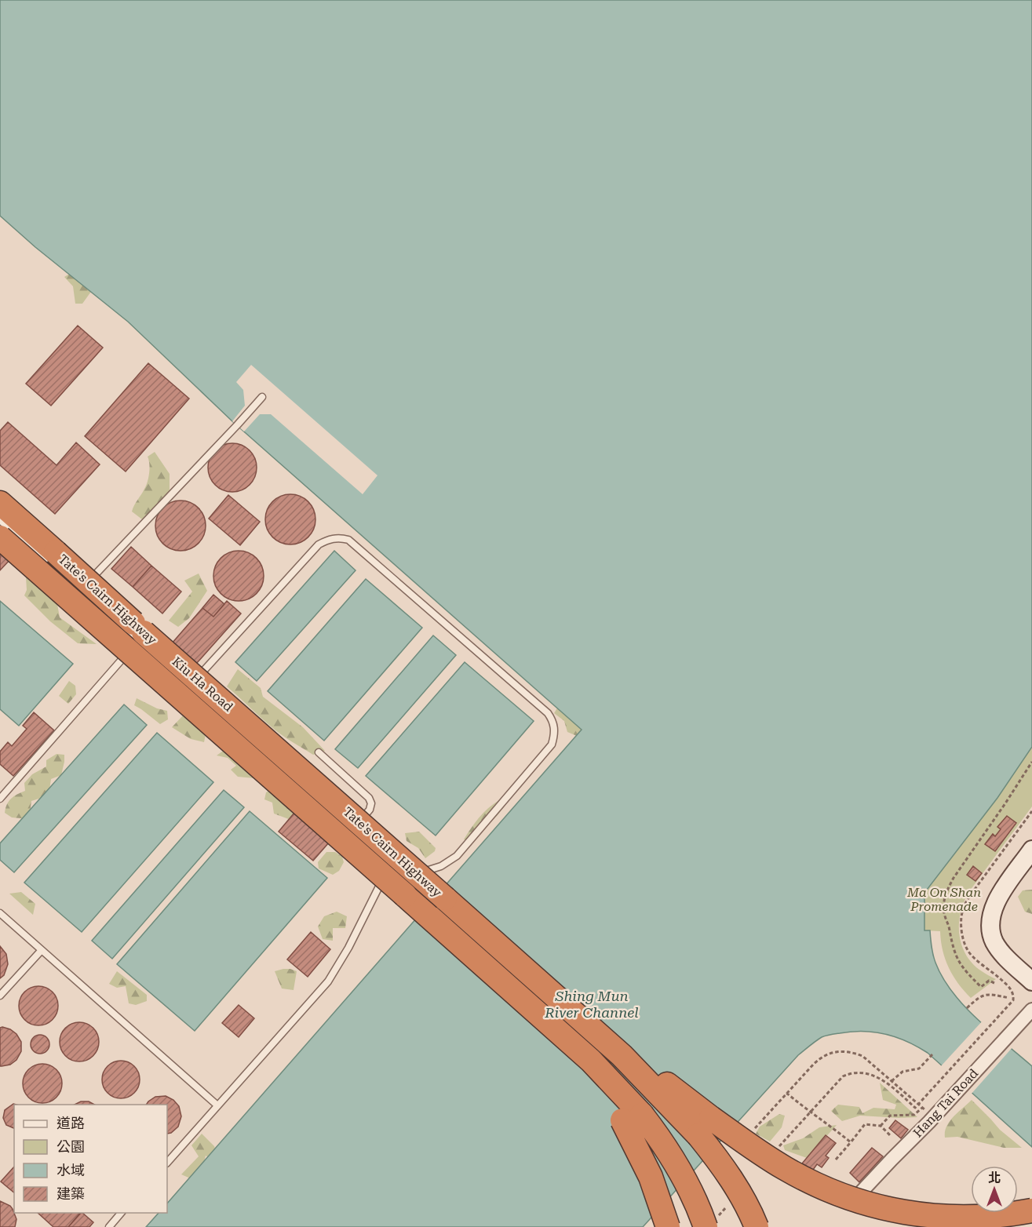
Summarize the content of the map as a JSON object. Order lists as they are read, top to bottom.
{
  "streets": {
    "highway": ["Tate's Cairn Highway"],
    "street": ["Hang Tai Road"]
  },
  "water": ["Shing Mun River Channel"],
  "parks": ["Ma On Shan Promenade"],
  "legend": [
    "道路",
    "公園",
    "水域",
    "建築"
  ],
  "north": "top"
}
